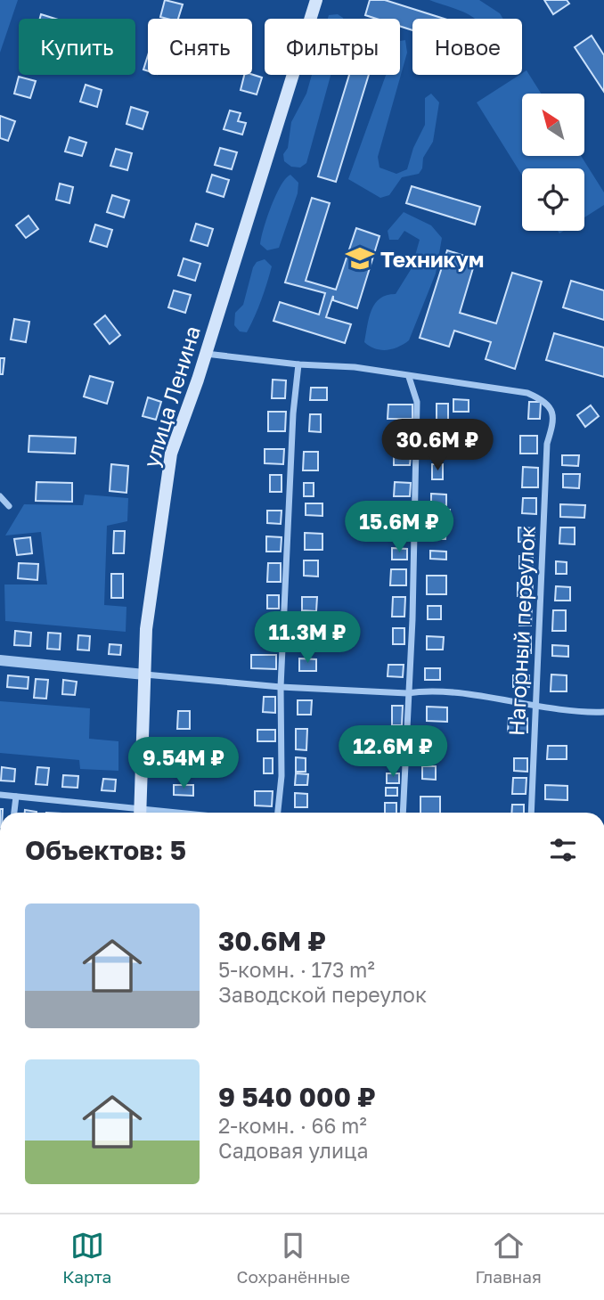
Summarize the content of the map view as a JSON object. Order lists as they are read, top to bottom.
{
  "streets": {
    "main road": ["улица Ленина"],
    "street": ["Нагорный переулок"]
  },
  "places": {
    "school or university": ["Техникум"]
  },
  "north": "top left",
  "page": {
    "chip": [
      "Купить",
      "Снять",
      "Фильтры",
      "Новое"
    ],
    "price": [
      "30.6M ₽",
      "15.6M ₽",
      "11.3M ₽",
      "12.6M ₽",
      "9.54M ₽"
    ],
    "heading": "Объектов: 5",
    "list": [
      {
        "name": "30.6M ₽",
        "note": "5-комн. · 173 m² · Заводской переулок"
      },
      {
        "name": "9 540 000 ₽",
        "note": "2-комн. · 66 m² · Садовая улица"
      }
    ],
    "tabs": ["Карта", "Сохранённые", "Главная"]
  }
}
